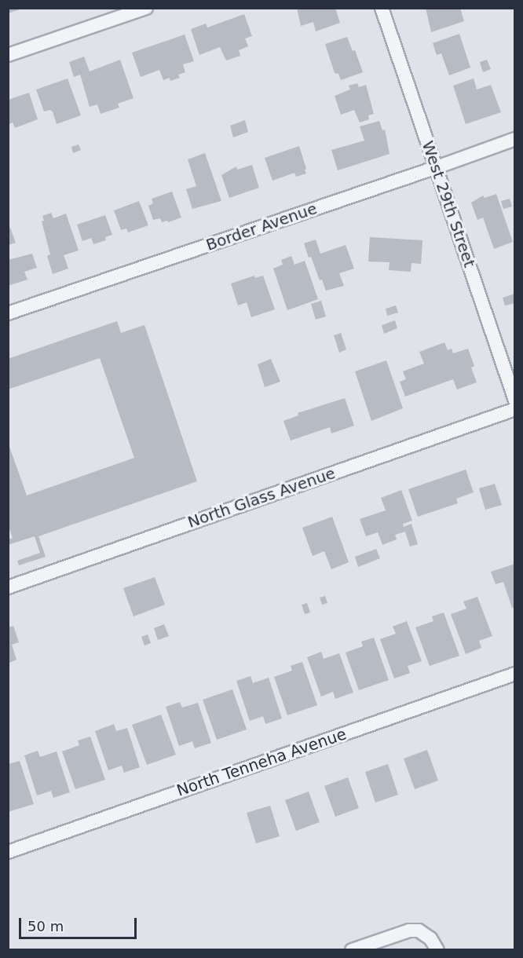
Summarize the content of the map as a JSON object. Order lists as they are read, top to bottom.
{
  "streets": {
    "street": [
      "West 29th Street",
      "Border Avenue",
      "North Glass Avenue",
      "North Tenneha Avenue"
    ]
  },
  "crossings": [
    ["West 29th Street", "Border Avenue"]
  ],
  "scale_bar": "50 m"
}
